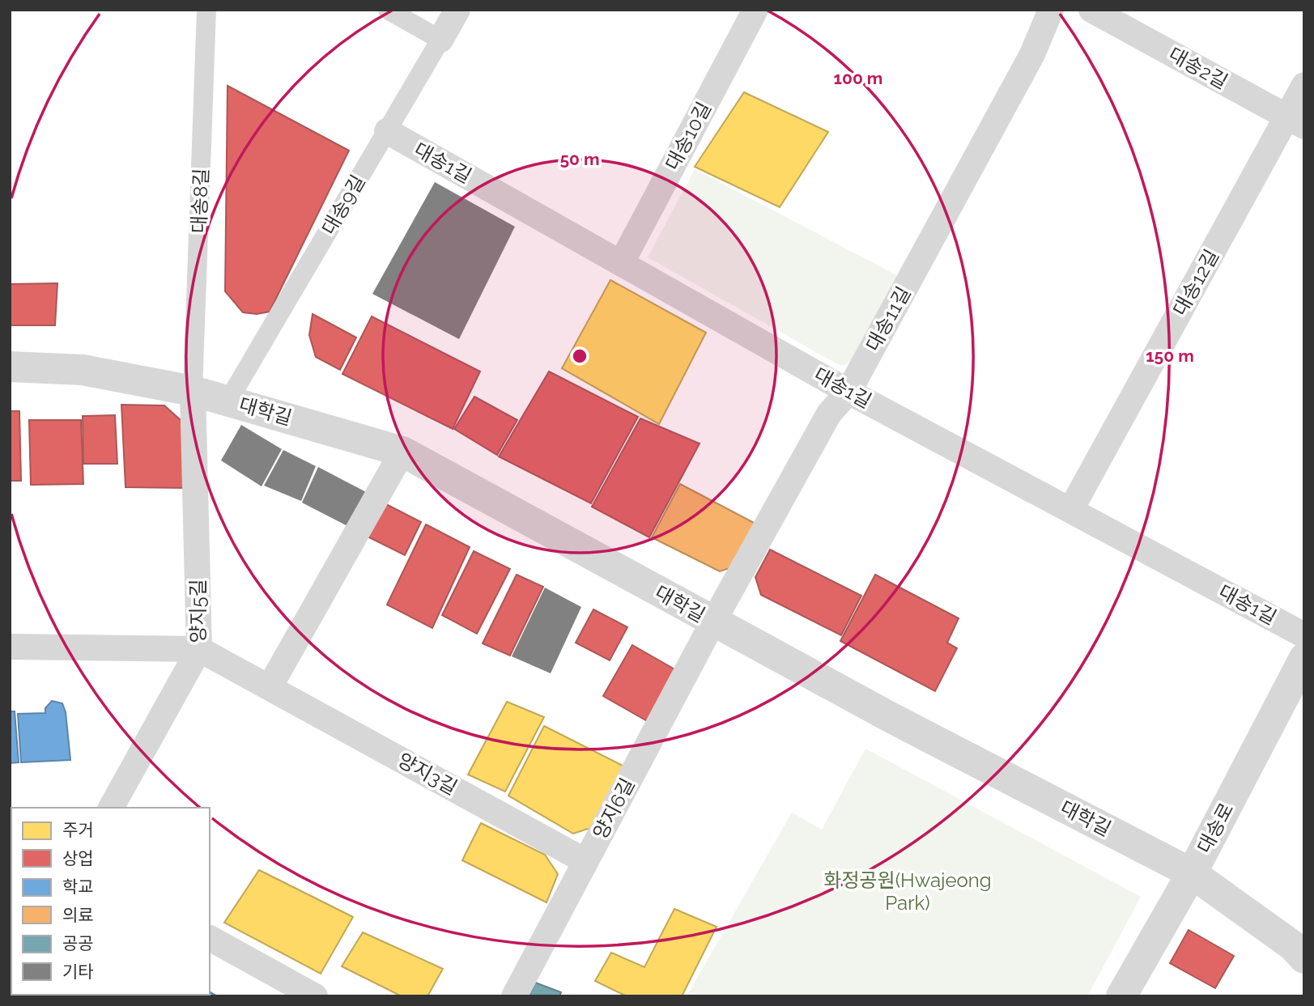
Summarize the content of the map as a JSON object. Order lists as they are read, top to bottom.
{
  "streets": {
    "street": [
      "대송2길",
      "대송10길",
      "대송1길",
      "대송8길",
      "대송9길",
      "대송12길",
      "대송11길",
      "대학길",
      "양지5길",
      "양지3길",
      "양지6길",
      "대송로"
    ]
  },
  "crossings": [
    ["대송2길", "대송12길"],
    ["대송10길", "대송1길"],
    ["대송1길", "대송9길"],
    ["대송1길", "대송12길"],
    ["대송1길", "대송11길"],
    ["대송8길", "대학길"],
    ["대송8길", "양지5길"],
    ["대송9길", "대학길"],
    ["대송11길", "대학길"],
    ["대송11길", "양지6길"],
    ["대학길", "양지5길"],
    ["대학길", "양지6길"],
    ["대학길", "대송로"],
    ["양지5길", "양지3길"],
    ["양지3길", "양지6길"]
  ],
  "parks": ["화정공원(Hwajeong Park)"],
  "legend": [
    "주거",
    "상업",
    "학교",
    "의료",
    "공공",
    "기타"
  ],
  "rings": ["100 m", "50 m", "150 m"]
}
